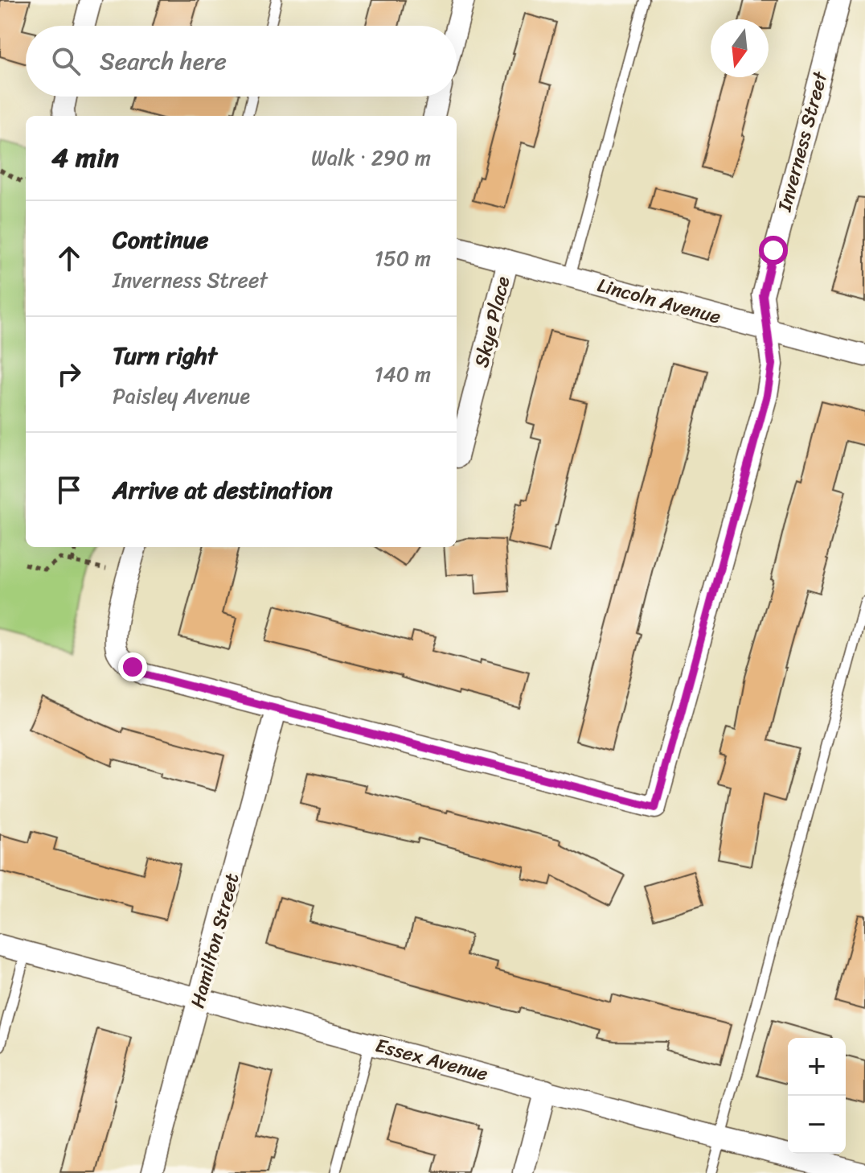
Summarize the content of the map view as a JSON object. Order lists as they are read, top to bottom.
{
  "streets": {
    "street": [
      "Inverness Street",
      "Lincoln Avenue",
      "Skye Place",
      "Hamilton Street",
      "Essex Avenue"
    ]
  },
  "crossings": [
    ["Inverness Street", "Lincoln Avenue"],
    ["Inverness Street", "Hamilton Street"],
    ["Lincoln Avenue", "Skye Place"],
    ["Hamilton Street", "Essex Avenue"]
  ],
  "north": "bottom",
  "page": {
    "search": "Search here",
    "heading": ["4 min", "Walk · 290 m"],
    "list": [
      ["Continue", "Inverness Street", "150 m"],
      ["Turn right", "Paisley Avenue", "140 m"],
      "Arrive at destination"
    ],
    "map_buttons": ["+", "−"]
  }
}
